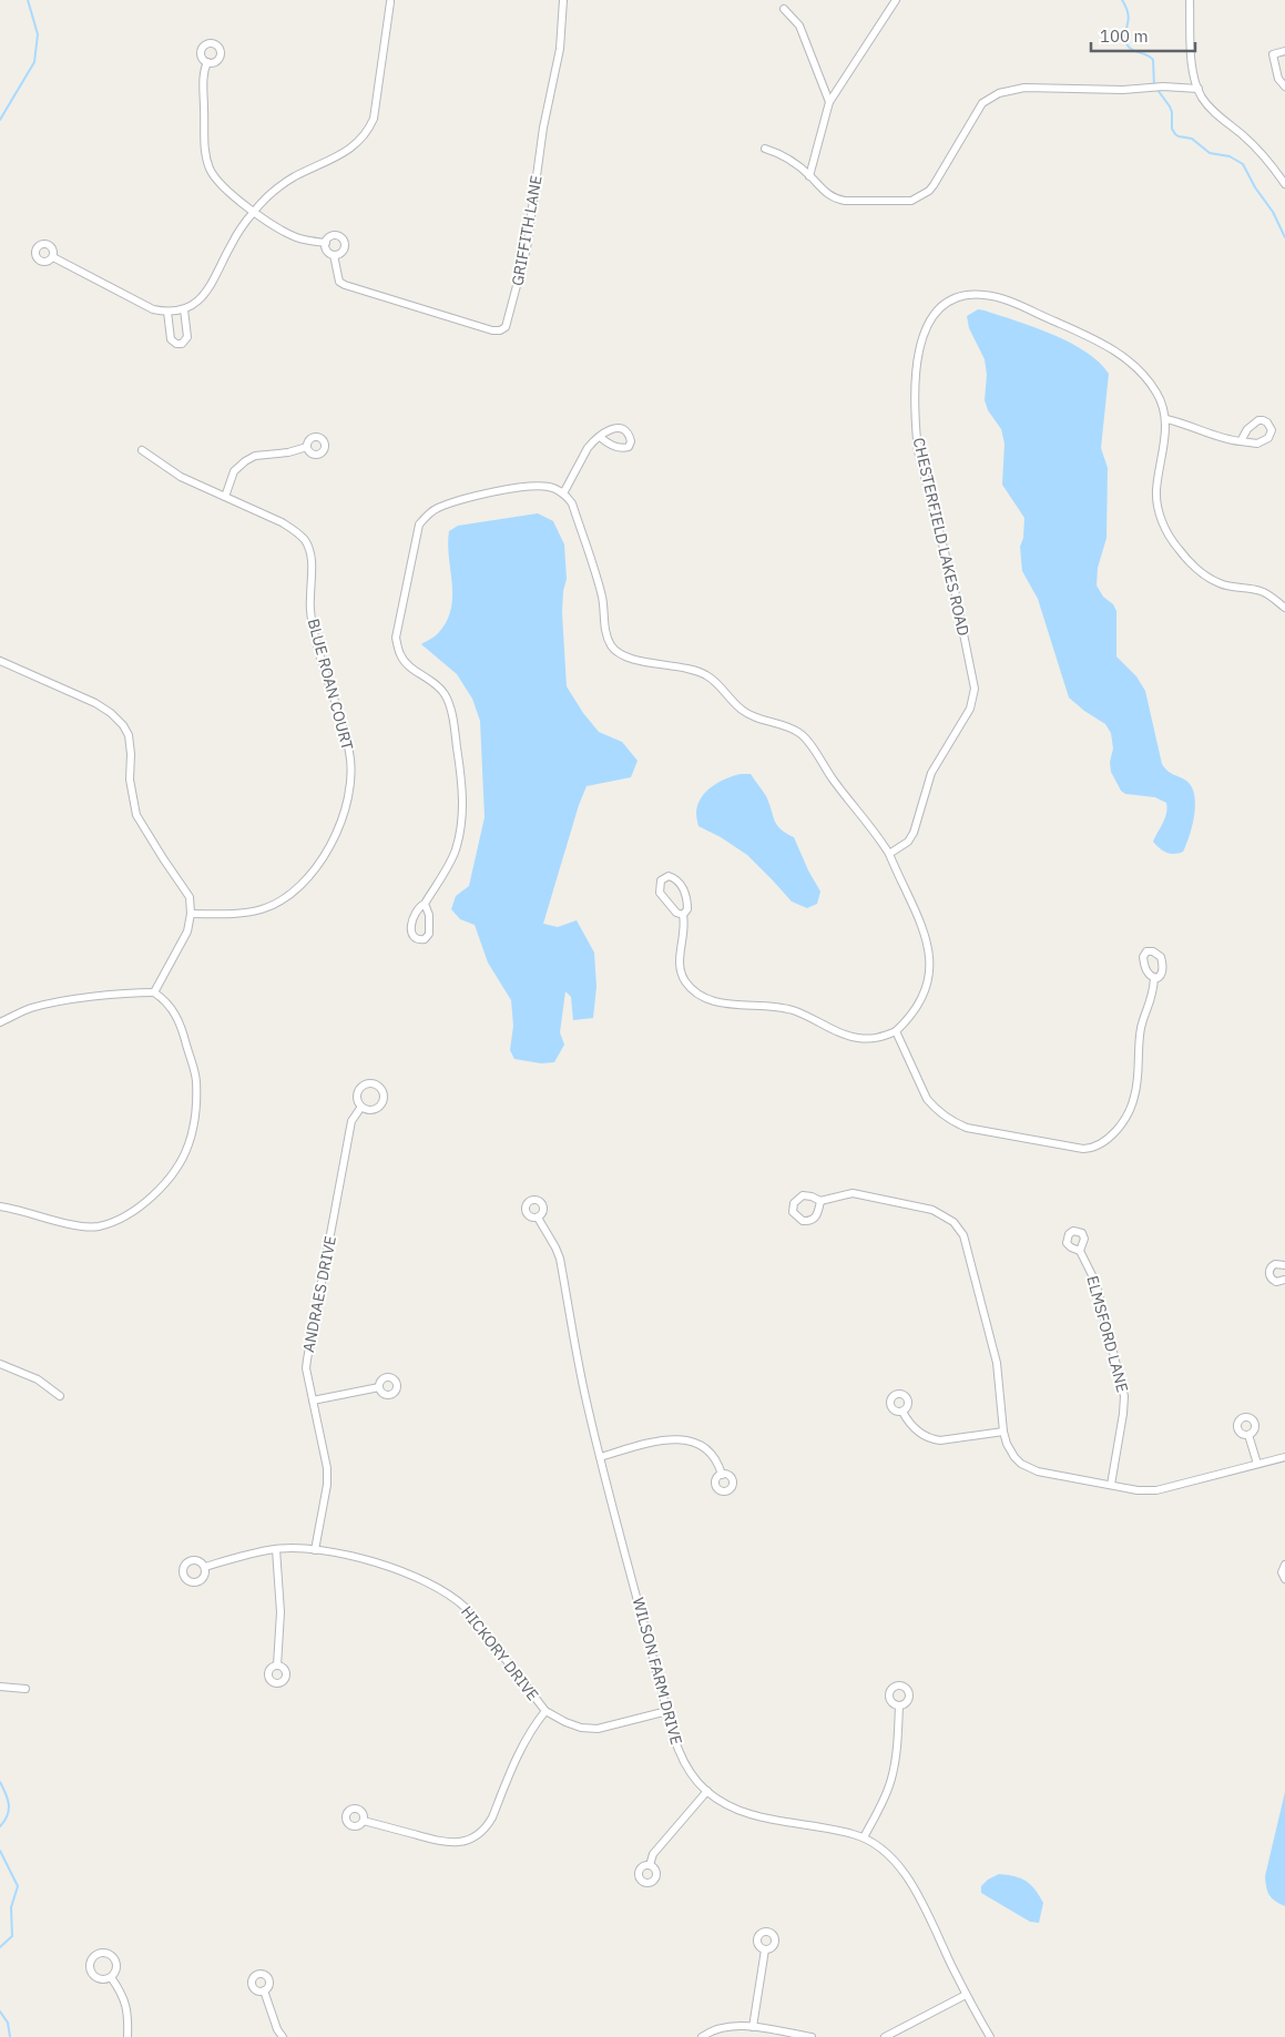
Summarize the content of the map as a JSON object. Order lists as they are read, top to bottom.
{
  "streets": {
    "street": [
      "GRIFFITH LANE",
      "CHESTERFIELD LAKES ROAD",
      "BLUE ROAN COURT",
      "ANDRAES DRIVE",
      "ELMSFORD LANE",
      "HICKORY DRIVE",
      "WILSON FARM DRIVE"
    ]
  },
  "crossings": [
    ["ANDRAES DRIVE", "HICKORY DRIVE"],
    ["HICKORY DRIVE", "WILSON FARM DRIVE"]
  ],
  "scale_bar": "100 m"
}
